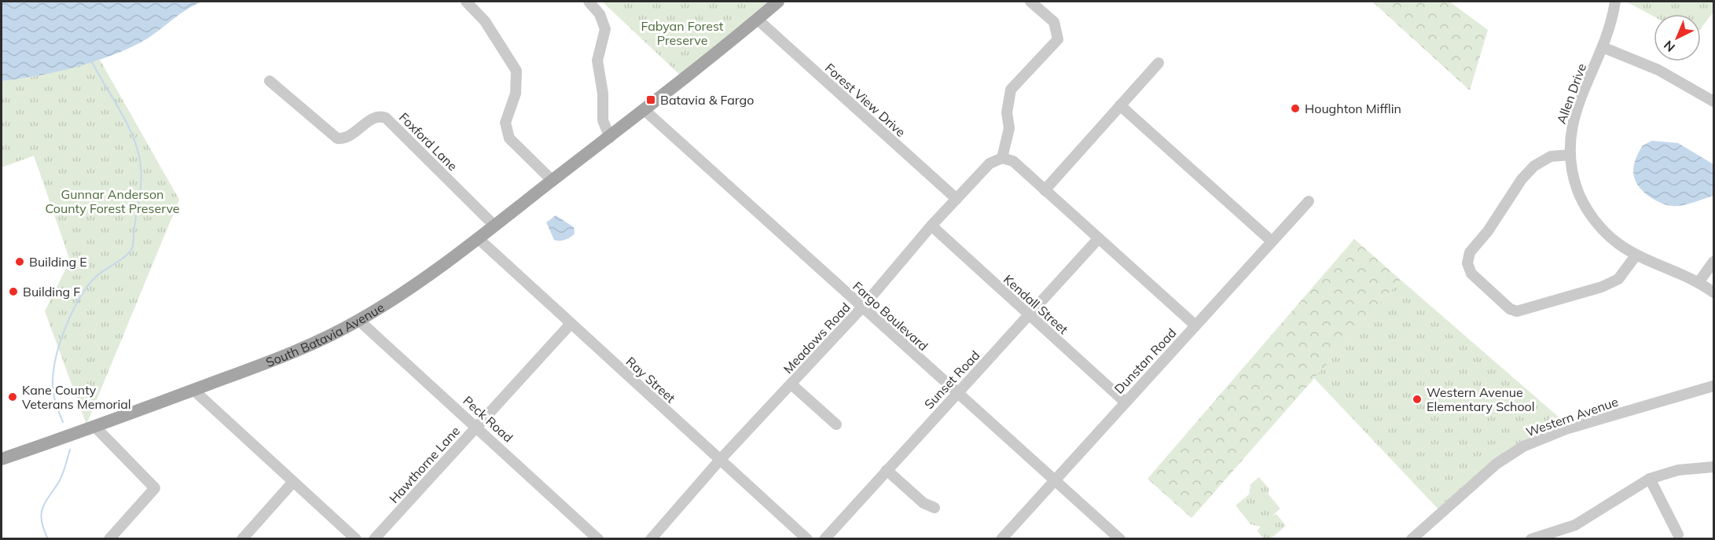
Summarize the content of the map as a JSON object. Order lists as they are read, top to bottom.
{
  "streets": {
    "main road": ["South Batavia Avenue"],
    "street": [
      "Allen Drive",
      "Forest View Drive",
      "Foxford Lane",
      "Kendall Street",
      "Fargo Boulevard",
      "Meadows Road",
      "Dunstan Road",
      "Ray Street",
      "Sunset Road",
      "Western Avenue",
      "Peck Road",
      "Hawthorne Lane"
    ]
  },
  "crossings": [
    ["Forest View Drive", "South Batavia Avenue"],
    ["Forest View Drive", "Meadows Road"],
    ["Foxford Lane", "South Batavia Avenue"],
    ["Kendall Street", "Meadows Road"],
    ["Kendall Street", "Dunstan Road"],
    ["Kendall Street", "Sunset Road"],
    ["Fargo Boulevard", "South Batavia Avenue"],
    ["Fargo Boulevard", "Meadows Road"],
    ["Fargo Boulevard", "Dunstan Road"],
    ["Fargo Boulevard", "Sunset Road"],
    ["South Batavia Avenue", "Ray Street"],
    ["South Batavia Avenue", "Peck Road"],
    ["Meadows Road", "Ray Street"],
    ["Ray Street", "Hawthorne Lane"],
    ["Peck Road", "Hawthorne Lane"]
  ],
  "parks": ["Fabyan Forest Preserve", "Gunnar Anderson County Forest Preserve"],
  "places": {
    "transit": ["Batavia & Fargo"],
    "other": [
      "Houghton Mifflin",
      "Building E",
      "Building F",
      "Kane County Veterans Memorial",
      "Western Avenue Elementary School"
    ]
  },
  "north": "bottom left"
}
